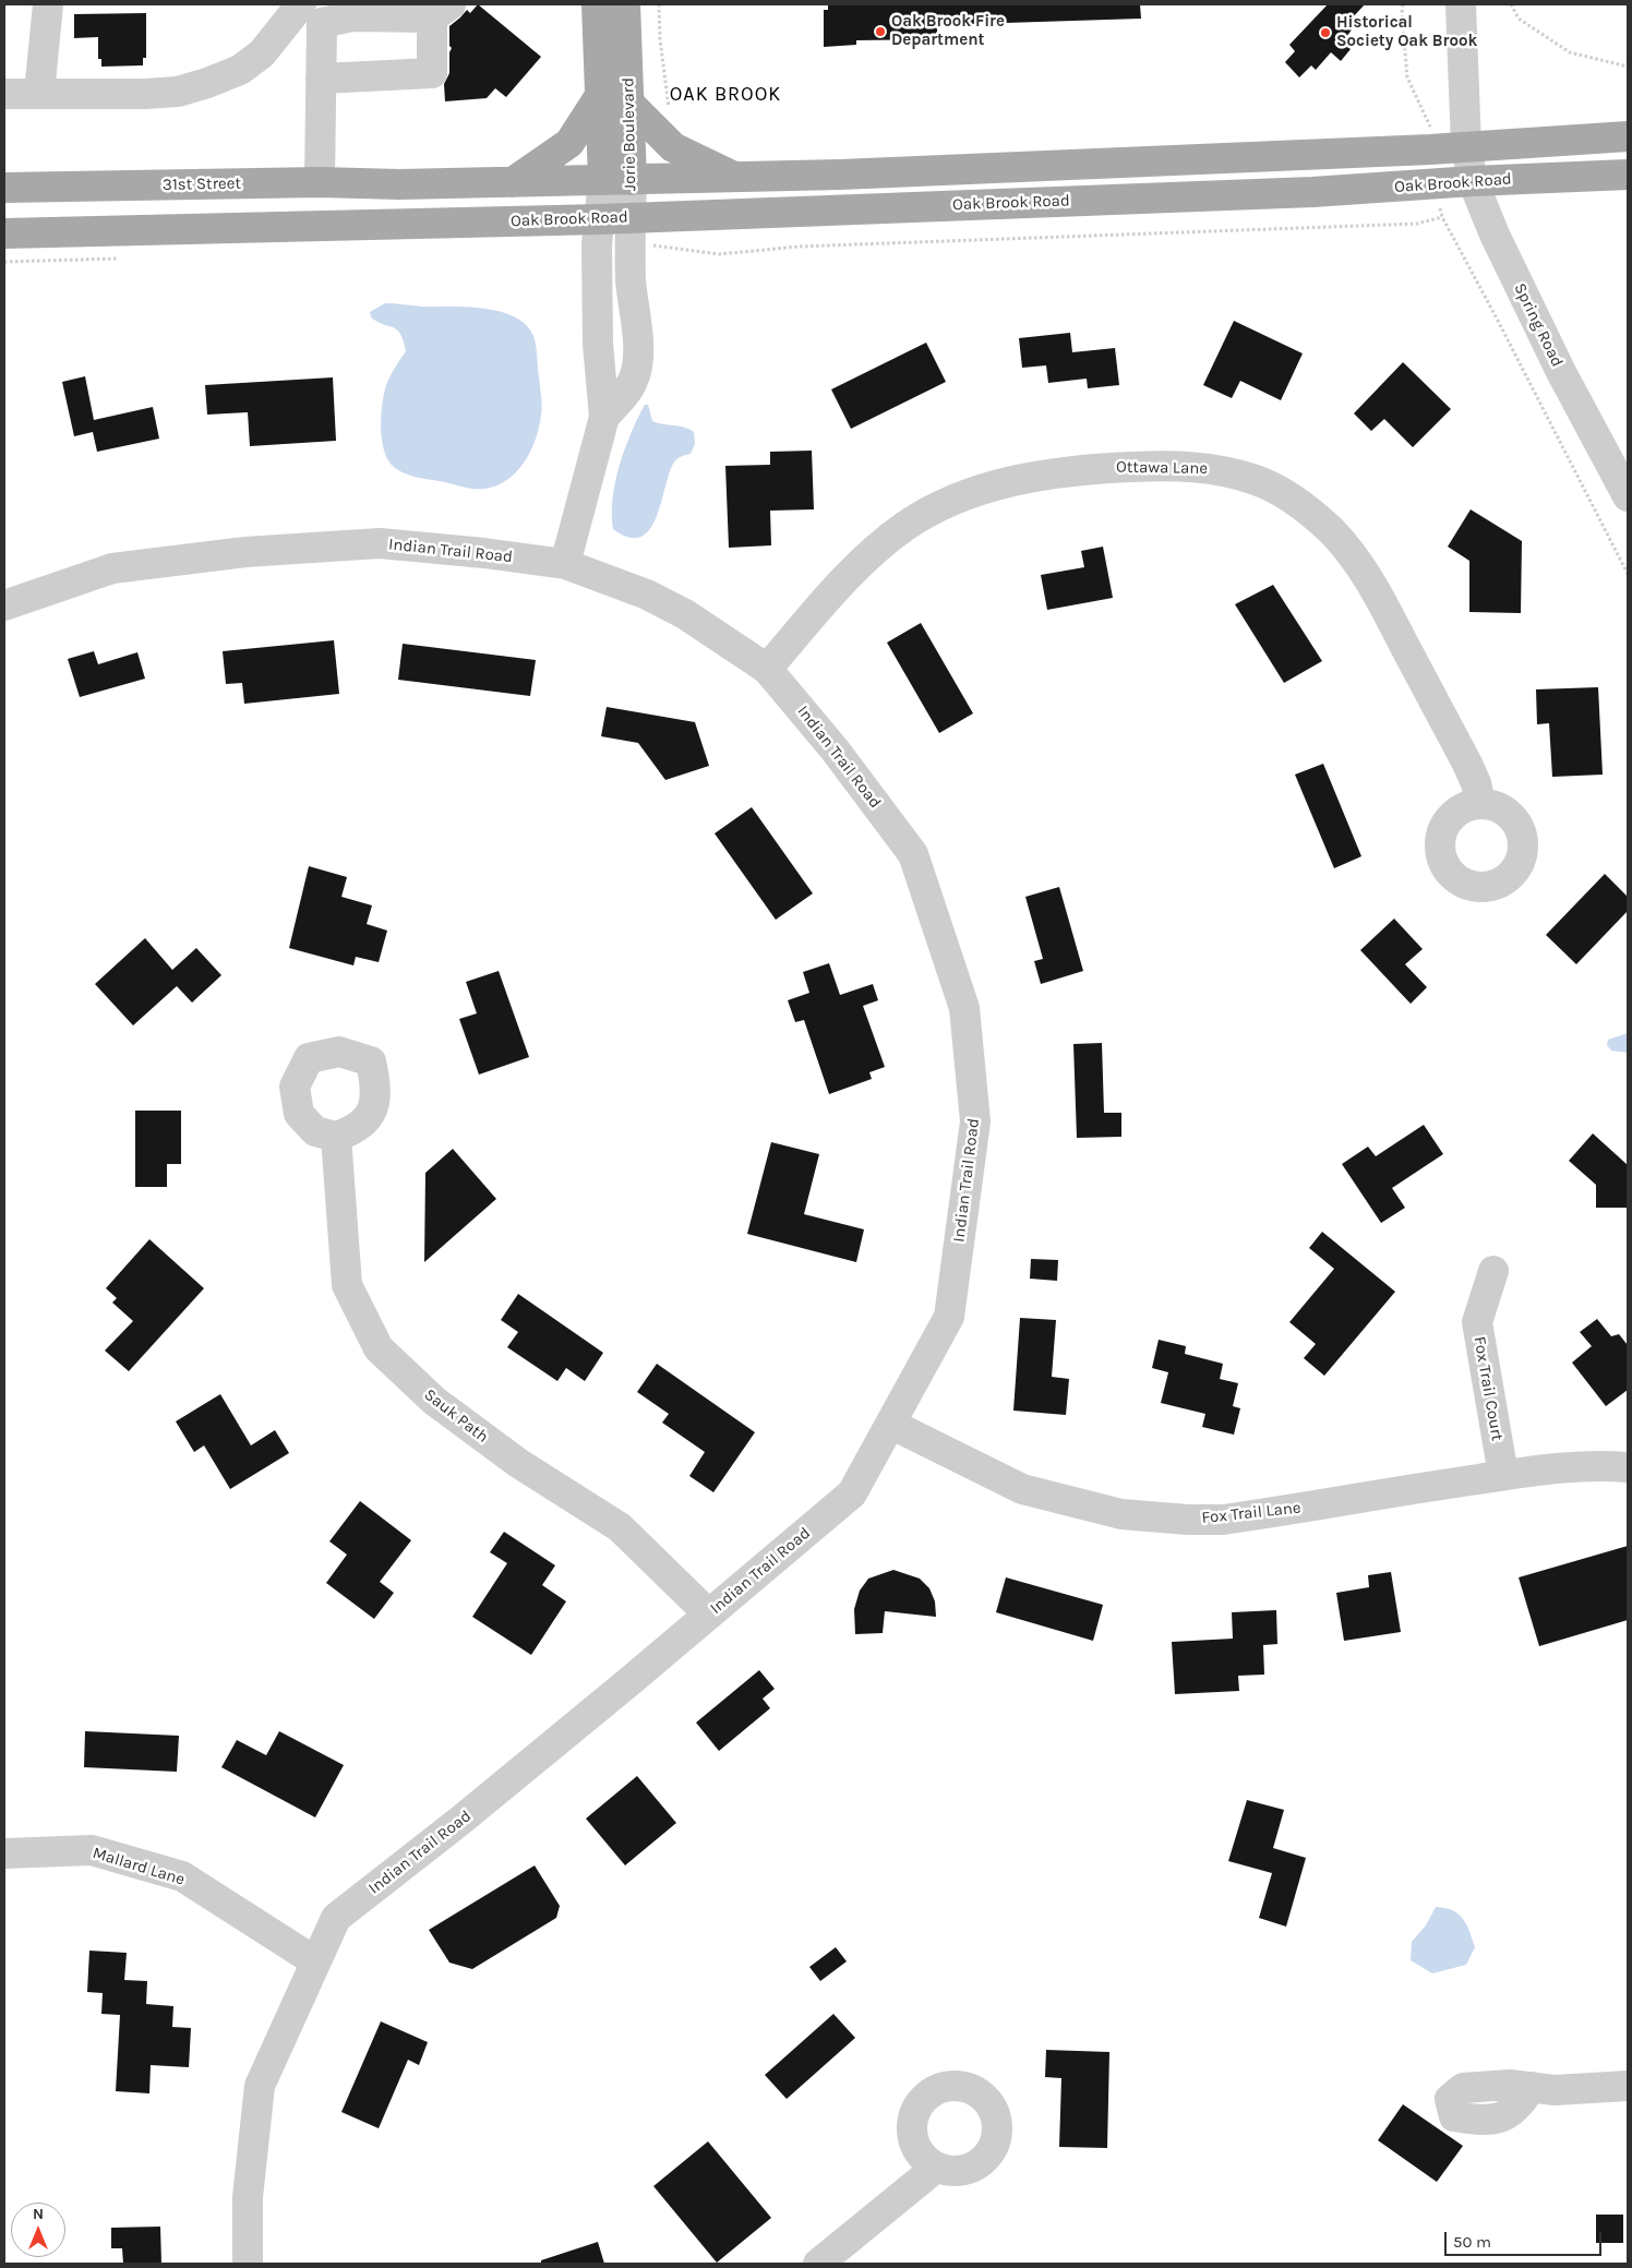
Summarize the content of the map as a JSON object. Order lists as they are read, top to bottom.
{
  "streets": {
    "main road": ["Jorie Boulevard", "Oak Brook Road", "31st Street"],
    "street": [
      "Spring Road",
      "Ottawa Lane",
      "Indian Trail Road",
      "Fox Trail Court",
      "Sauk Path",
      "Fox Trail Lane",
      "Mallard Lane"
    ]
  },
  "crossings": [
    ["Jorie Boulevard", "Oak Brook Road"],
    ["Jorie Boulevard", "Indian Trail Road"],
    ["Oak Brook Road", "Spring Road"],
    ["Ottawa Lane", "Indian Trail Road"],
    ["Indian Trail Road", "Sauk Path"],
    ["Indian Trail Road", "Fox Trail Lane"],
    ["Indian Trail Road", "Mallard Lane"],
    ["Fox Trail Court", "Fox Trail Lane"]
  ],
  "districts": ["OAK BROOK"],
  "places": ["Oak Brook Fire Department", "Historical Society Oak Brook"],
  "scale_bar": "50 m",
  "north": "top"
}
